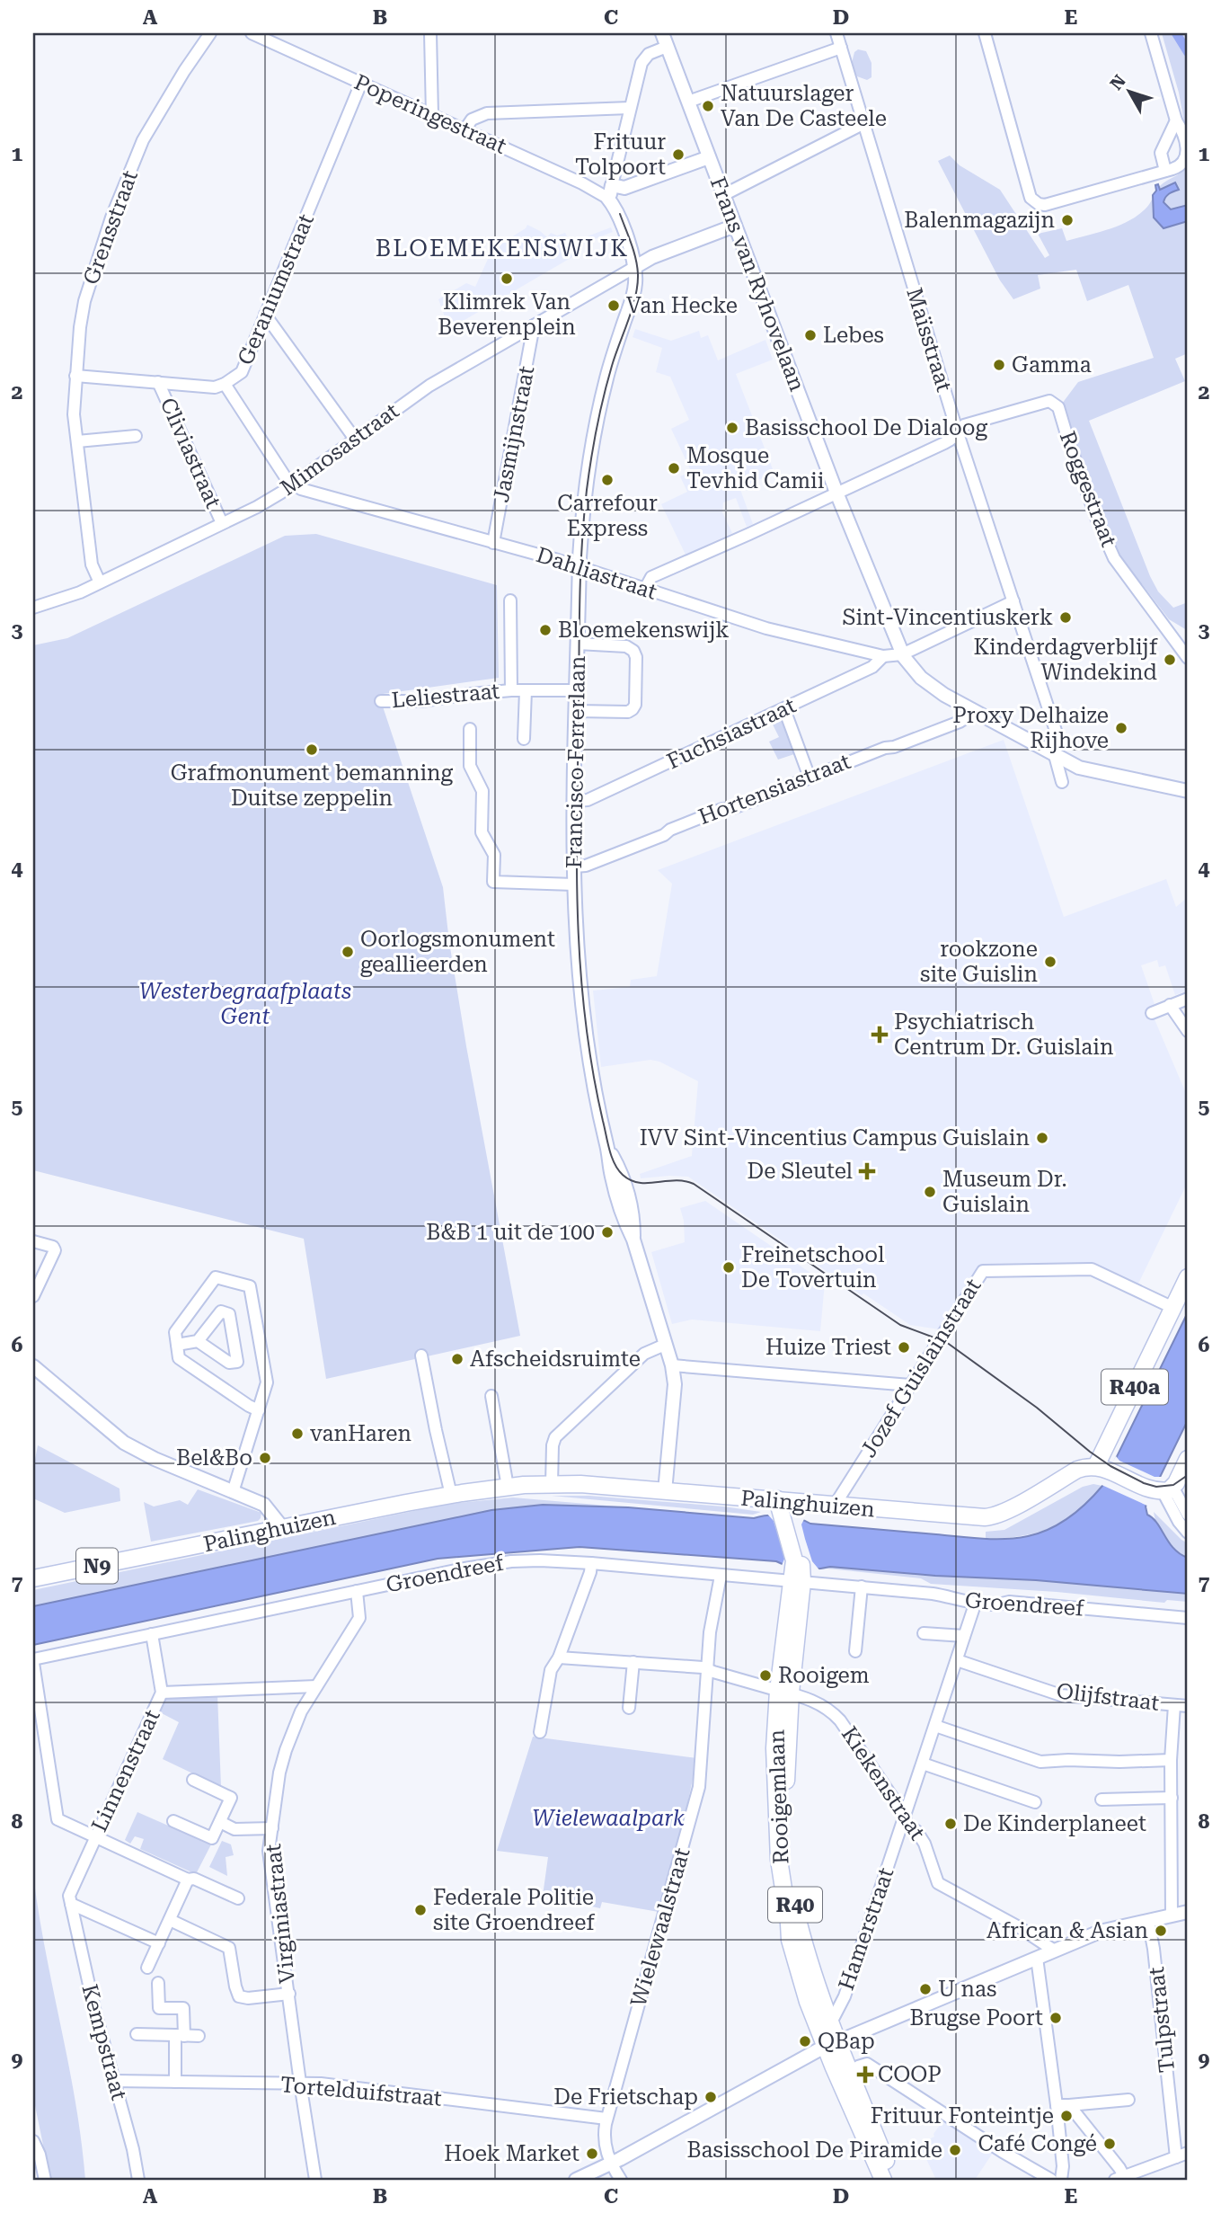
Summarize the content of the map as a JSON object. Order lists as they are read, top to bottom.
{
  "streets": {
    "main road": [
      "R40a",
      "Palinghuizen",
      "N9",
      "Rooigemlaan",
      "R40"
    ],
    "street": [
      "Poperingestraat",
      "Grensstraat",
      "Frans van Ryhovelaan",
      "Geraniumstraat",
      "Maïsstraat",
      "Jasmijnstraat",
      "Mimosastraat",
      "Cliviastraat",
      "Roggestraat",
      "Dahliastraat",
      "Leliestraat",
      "Fuchsiastraat",
      "Francisco Ferrerlaan",
      "Hortensiastraat",
      "Jozef Guislainstraat",
      "Groendreef",
      "Olijfstraat",
      "Linnenstraat",
      "Kiekenstraat",
      "Virginiastraat",
      "Wielewaalstraat",
      "Hamerstraat",
      "Tulpstraat",
      "Kempstraat",
      "Tortelduifstraat"
    ]
  },
  "crossings": [
    ["Poperingestraat", "Geraniumstraat"],
    ["Grensstraat", "Geraniumstraat"],
    ["Grensstraat", "Mimosastraat"],
    ["Frans van Ryhovelaan", "Maïsstraat"],
    ["Frans van Ryhovelaan", "Dahliastraat"],
    ["Frans van Ryhovelaan", "Hortensiastraat"],
    ["Geraniumstraat", "Cliviastraat"],
    ["Maïsstraat", "Roggestraat"],
    ["Jasmijnstraat", "Mimosastraat"],
    ["Jasmijnstraat", "Dahliastraat"],
    ["Mimosastraat", "Cliviastraat"],
    ["Mimosastraat", "Dahliastraat"],
    ["Mimosastraat", "Francisco Ferrerlaan"],
    ["Dahliastraat", "Fuchsiastraat"],
    ["Dahliastraat", "Francisco Ferrerlaan"],
    ["Leliestraat", "Francisco Ferrerlaan"],
    ["Fuchsiastraat", "Francisco Ferrerlaan"],
    ["Francisco Ferrerlaan", "Hortensiastraat"],
    ["Francisco Ferrerlaan", "Palinghuizen"],
    ["Jozef Guislainstraat", "R40a"],
    ["Jozef Guislainstraat", "Palinghuizen"],
    ["R40a", "Palinghuizen"],
    ["Palinghuizen", "Rooigemlaan"],
    ["Groendreef", "Linnenstraat"],
    ["Groendreef", "Rooigemlaan"],
    ["Groendreef", "Virginiastraat"],
    ["Groendreef", "Wielewaalstraat"],
    ["Groendreef", "Hamerstraat"],
    ["Olijfstraat", "Hamerstraat"],
    ["Linnenstraat", "Kempstraat"],
    ["Kiekenstraat", "Rooigemlaan"],
    ["Kiekenstraat", "Wielewaalstraat"],
    ["Kiekenstraat", "Hamerstraat"],
    ["Rooigemlaan", "Hamerstraat"],
    ["Virginiastraat", "Tortelduifstraat"],
    ["Wielewaalstraat", "Tortelduifstraat"],
    ["Kempstraat", "Tortelduifstraat"]
  ],
  "districts": ["BLOEMEKENSWIJK"],
  "parks": ["Westerbegraafplaats Gent", "Wielewaalpark"],
  "places": {
    "other": [
      "Natuurslager Van De Casteele",
      "Frituur Tolpoort",
      "Balenmagazijn",
      "Klimrek Van Beverenplein",
      "Van Hecke",
      "Lebes",
      "Gamma",
      "Basisschool De Dialoog",
      "Mosque Tevhid Camii",
      "Carrefour Express",
      "Sint-Vincentiuskerk",
      "Bloemekenswijk",
      "Kinderdagverblijf Windekind",
      "Proxy Delhaize Rijhove",
      "Grafmonument bemanning Duitse zeppelin",
      "Oorlogsmonument geallieerden",
      "rookzone site Guislin",
      "IVV Sint-Vincentius Campus Guislain",
      "Museum Dr. Guislain",
      "B&B 1 uit de 100",
      "Freinetschool De Tovertuin",
      "Huize Triest",
      "Afscheidsruimte",
      "vanHaren",
      "Bel&Bo",
      "Rooigem",
      "De Kinderplaneet",
      "Federale Politie site Groendreef",
      "African & Asian",
      "U nas",
      "Brugse Poort",
      "QBap",
      "De Frietschap",
      "Frituur Fonteintje",
      "Café Congé",
      "Basisschool De Piramide",
      "Hoek Market"
    ],
    "health": ["Psychiatrisch Centrum Dr. Guislain", "De Sleutel", "COOP"]
  },
  "north": "top left",
  "grid": {
    "columns": [
      "A",
      "B",
      "C",
      "D",
      "E"
    ],
    "rows": [
      "1",
      "2",
      "3",
      "4",
      "5",
      "6",
      "7",
      "8",
      "9"
    ]
  }
}
